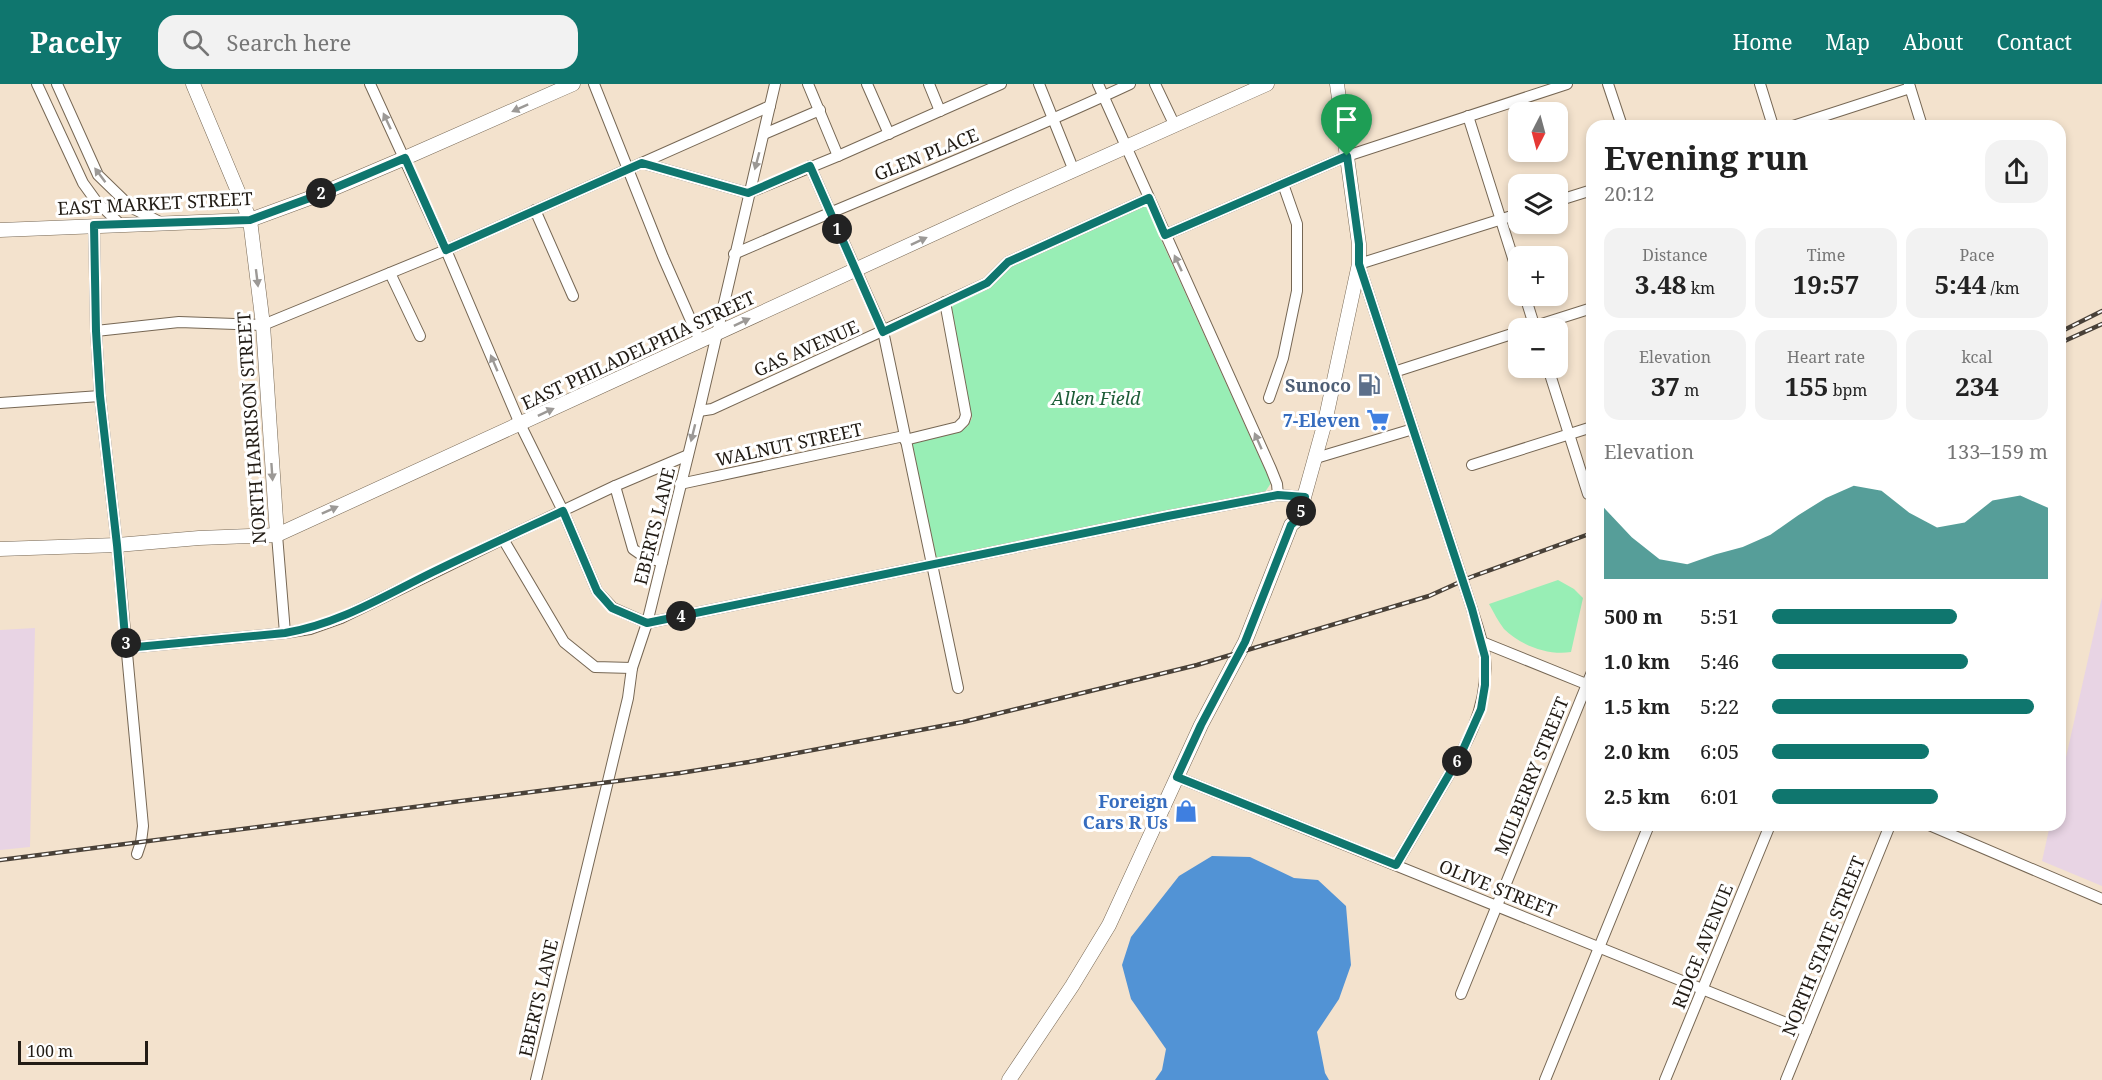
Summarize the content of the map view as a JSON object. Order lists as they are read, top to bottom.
{
  "streets": {
    "main road": ["EAST MARKET STREET", "EAST PHILADELPHIA STREET", "NORTH HARRISON STREET"],
    "street": [
      "GLEN PLACE",
      "GAS AVENUE",
      "WALNUT STREET",
      "EBERTS LANE",
      "MULBERRY STREET",
      "OLIVE STREET",
      "RIDGE AVENUE",
      "NORTH STATE STREET"
    ]
  },
  "crossings": [
    ["GLEN PLACE", "EBERTS LANE"],
    ["EAST MARKET STREET", "NORTH HARRISON STREET"],
    ["GAS AVENUE", "WALNUT STREET"],
    ["GAS AVENUE", "EBERTS LANE"],
    ["EAST PHILADELPHIA STREET", "NORTH HARRISON STREET"],
    ["EAST PHILADELPHIA STREET", "EBERTS LANE"],
    ["WALNUT STREET", "EBERTS LANE"],
    ["MULBERRY STREET", "OLIVE STREET"],
    ["OLIVE STREET", "RIDGE AVENUE"],
    ["OLIVE STREET", "NORTH STATE STREET"]
  ],
  "one_way": ["EAST PHILADELPHIA STREET", "NORTH HARRISON STREET"],
  "parks": ["Allen Field"],
  "places": {
    "fuel station": ["Sunoco"],
    "supermarket": ["7-Eleven"],
    "shop": ["Foreign Cars R Us"]
  },
  "scale_bar": "100 m",
  "north": "bottom",
  "page": {
    "header": "Pacely",
    "search": "Search here",
    "nav": [
      "Home",
      "Map",
      "About",
      "Contact"
    ],
    "map_buttons": ["+", "−"],
    "heading": ["Evening run", "20:12"],
    "pins": [
      "2",
      "1",
      "5",
      "4",
      "3",
      "6"
    ],
    "stats": [
      ["Distance", "3.48 km"],
      ["Time", "19:57"],
      ["Pace", "5:44 /km"],
      ["Elevation", "37 m"],
      ["Heart rate", "155 bpm"],
      ["kcal", "234"]
    ],
    "chart": ["Elevation", "133–159 m"],
    "list": [
      {
        "name": "500 m",
        "note": "5:51"
      },
      {
        "name": "1.0 km",
        "note": "5:46"
      },
      {
        "name": "1.5 km",
        "note": "5:22"
      },
      {
        "name": "2.0 km",
        "note": "6:05"
      },
      {
        "name": "2.5 km",
        "note": "6:01"
      }
    ],
    "scale": "100 m"
  }
}
